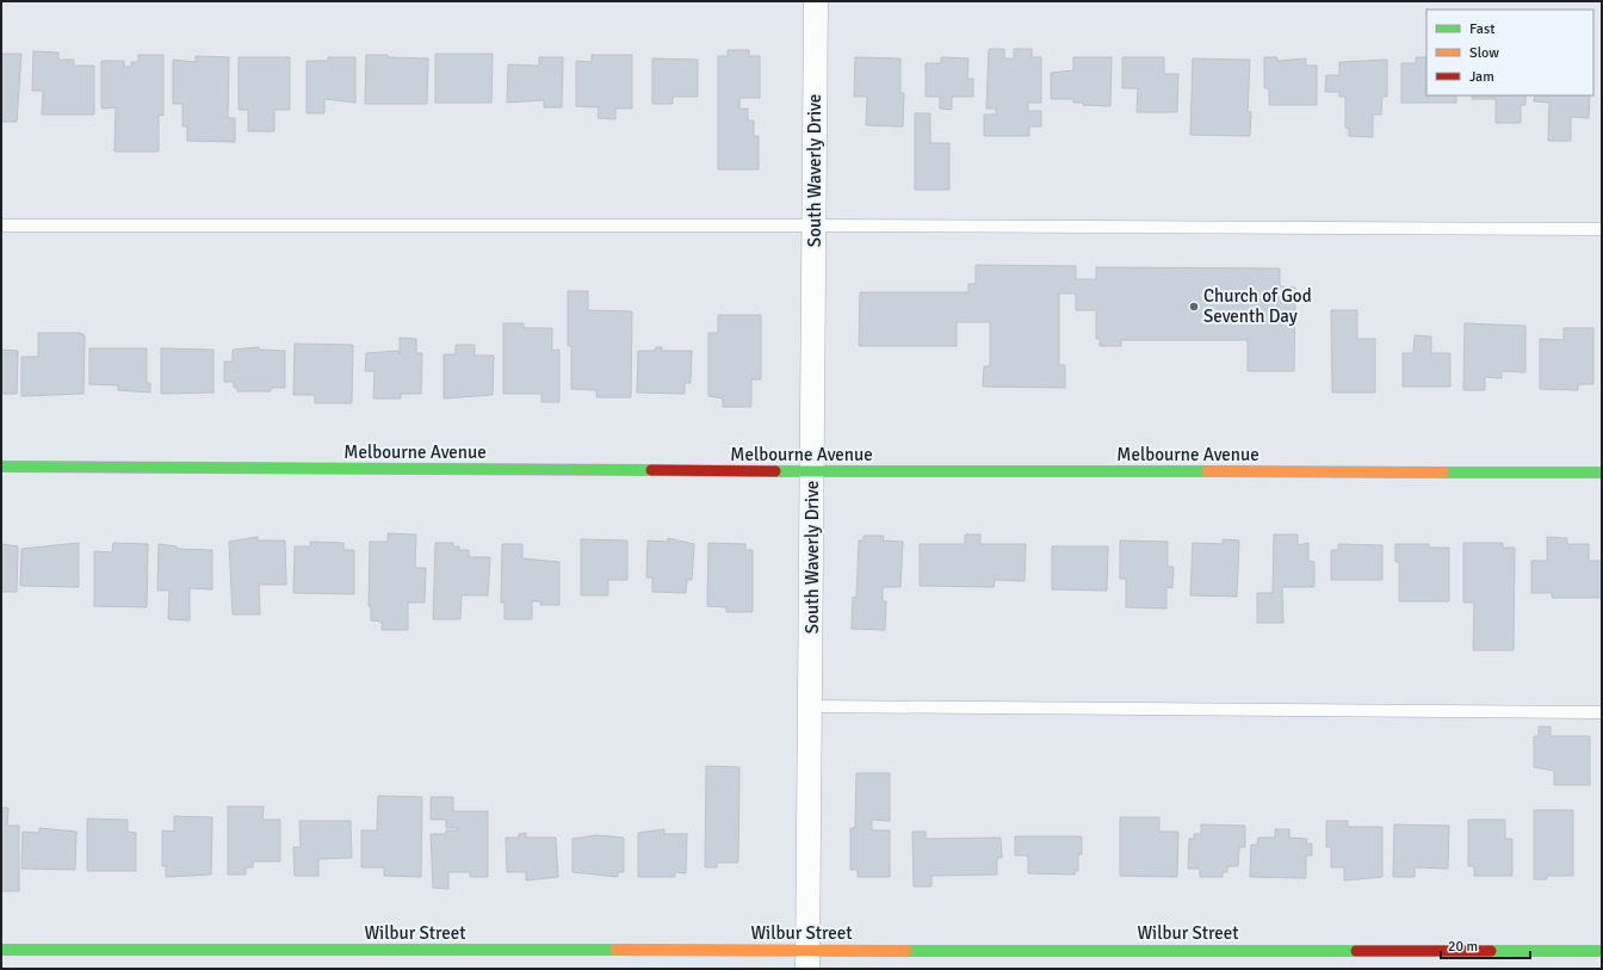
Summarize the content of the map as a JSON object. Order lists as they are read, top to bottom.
{
  "streets": {
    "street": ["South Waverly Drive", "Melbourne Avenue", "Wilbur Street"]
  },
  "crossings": [
    ["South Waverly Drive", "Melbourne Avenue"],
    ["South Waverly Drive", "Wilbur Street"]
  ],
  "places": ["Church of God Seventh Day"],
  "legend": ["Fast", "Slow", "Jam"],
  "scale_bar": "20 m"
}
